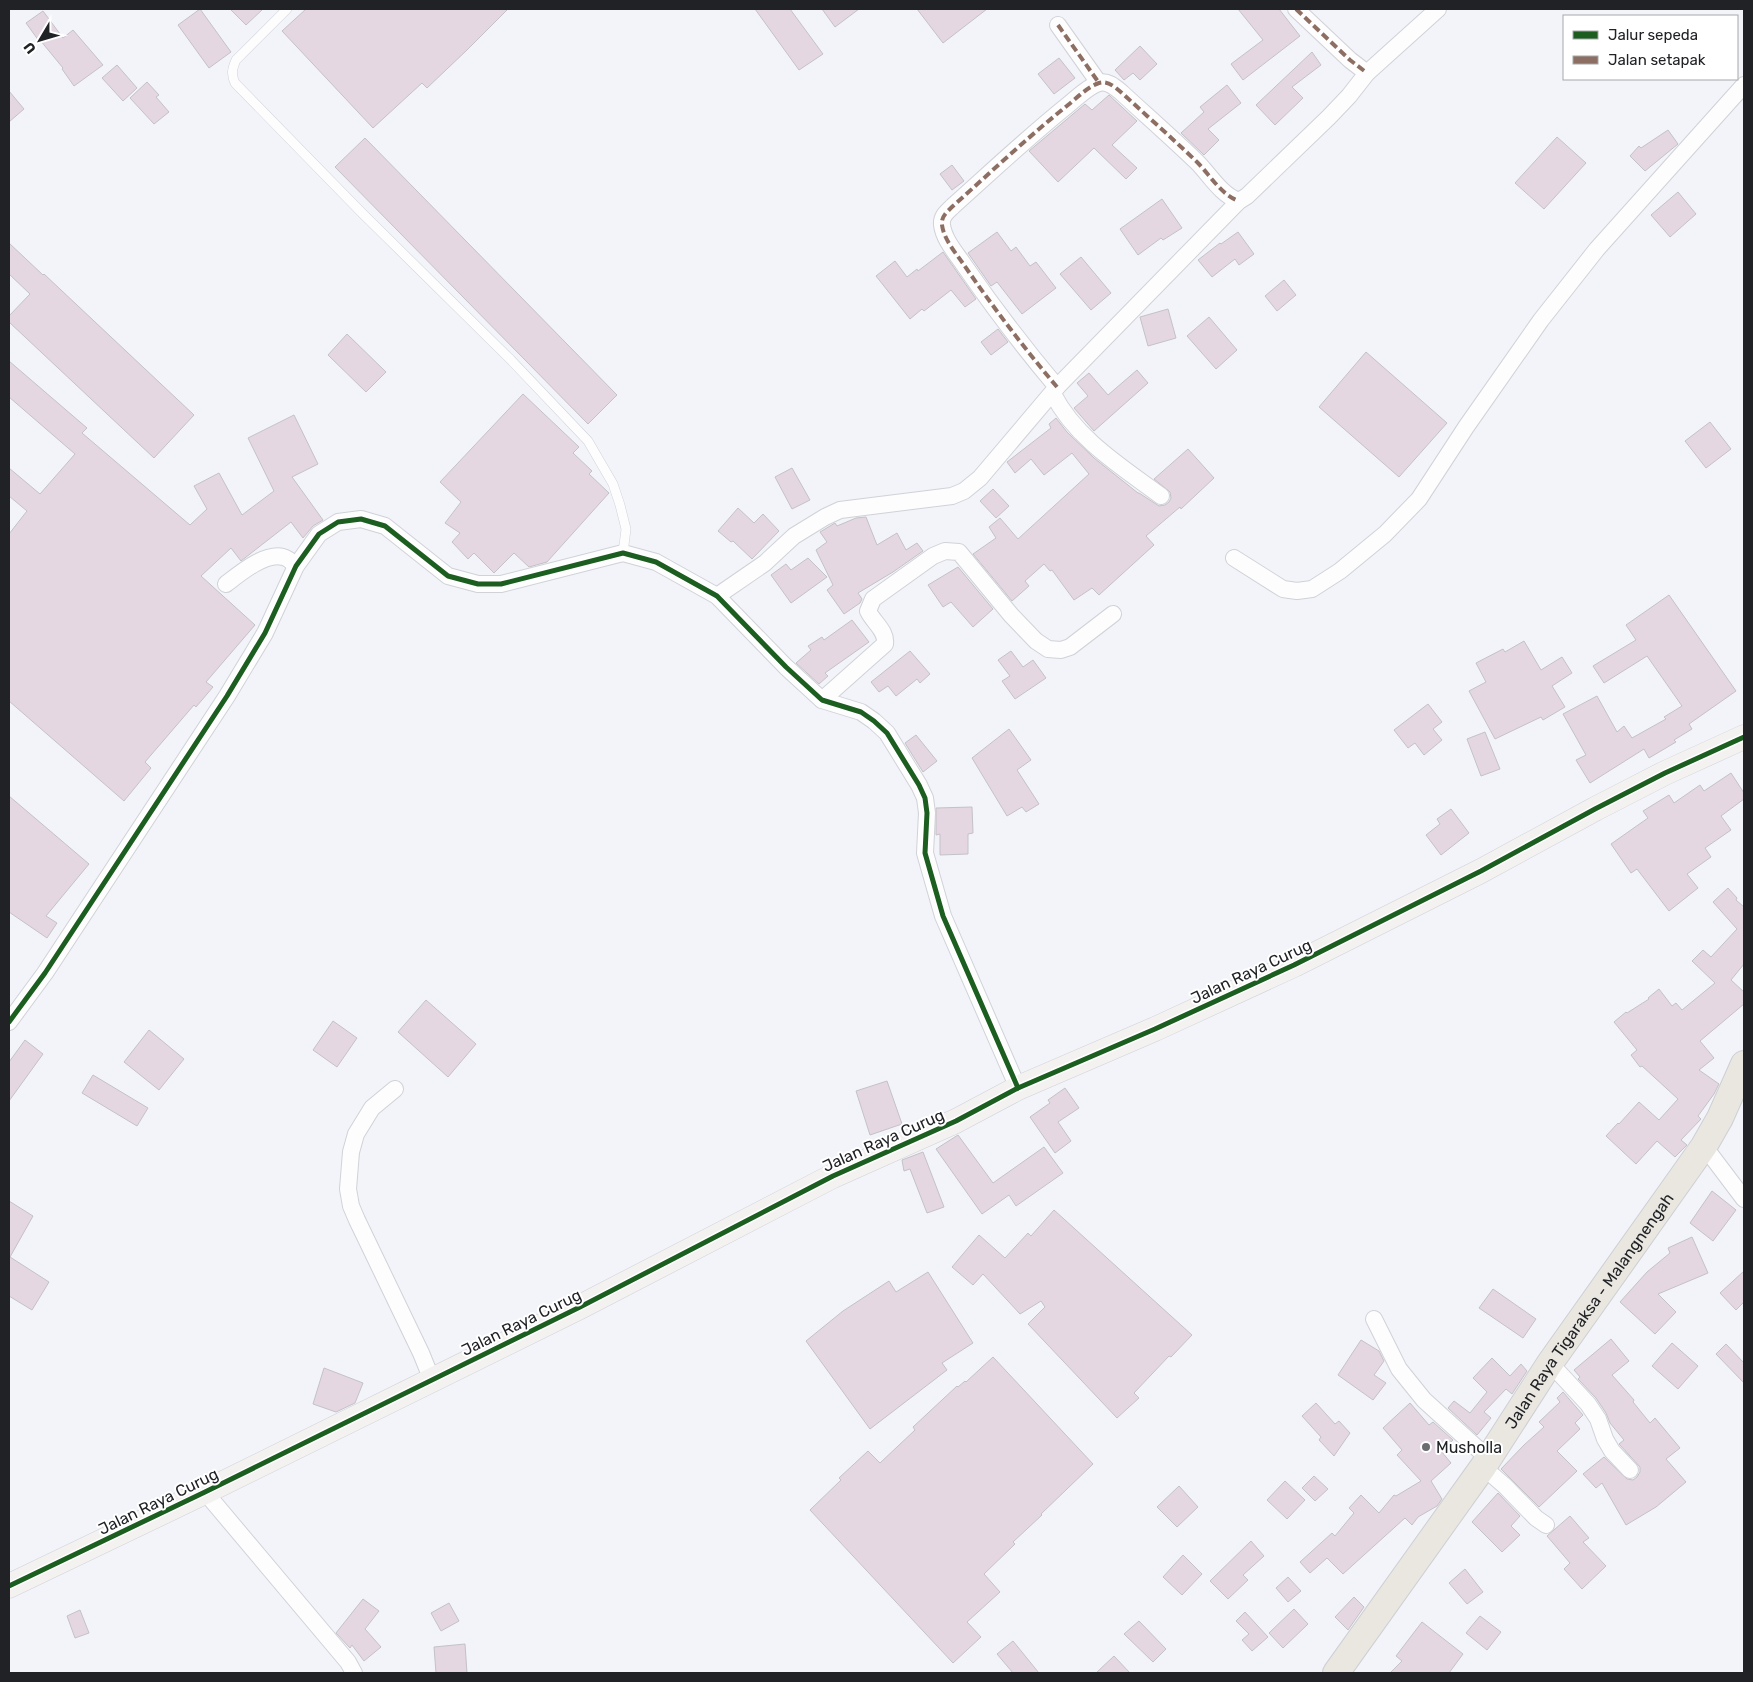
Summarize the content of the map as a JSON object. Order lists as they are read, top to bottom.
{
  "streets": {
    "main road": ["Jalan Raya Tigaraksa - Malangnengah"],
    "street": ["Jalan Raya Curug"]
  },
  "places": ["Musholla"],
  "legend": ["Jalur sepeda", "Jalan setapak"],
  "north": "bottom left"
}
